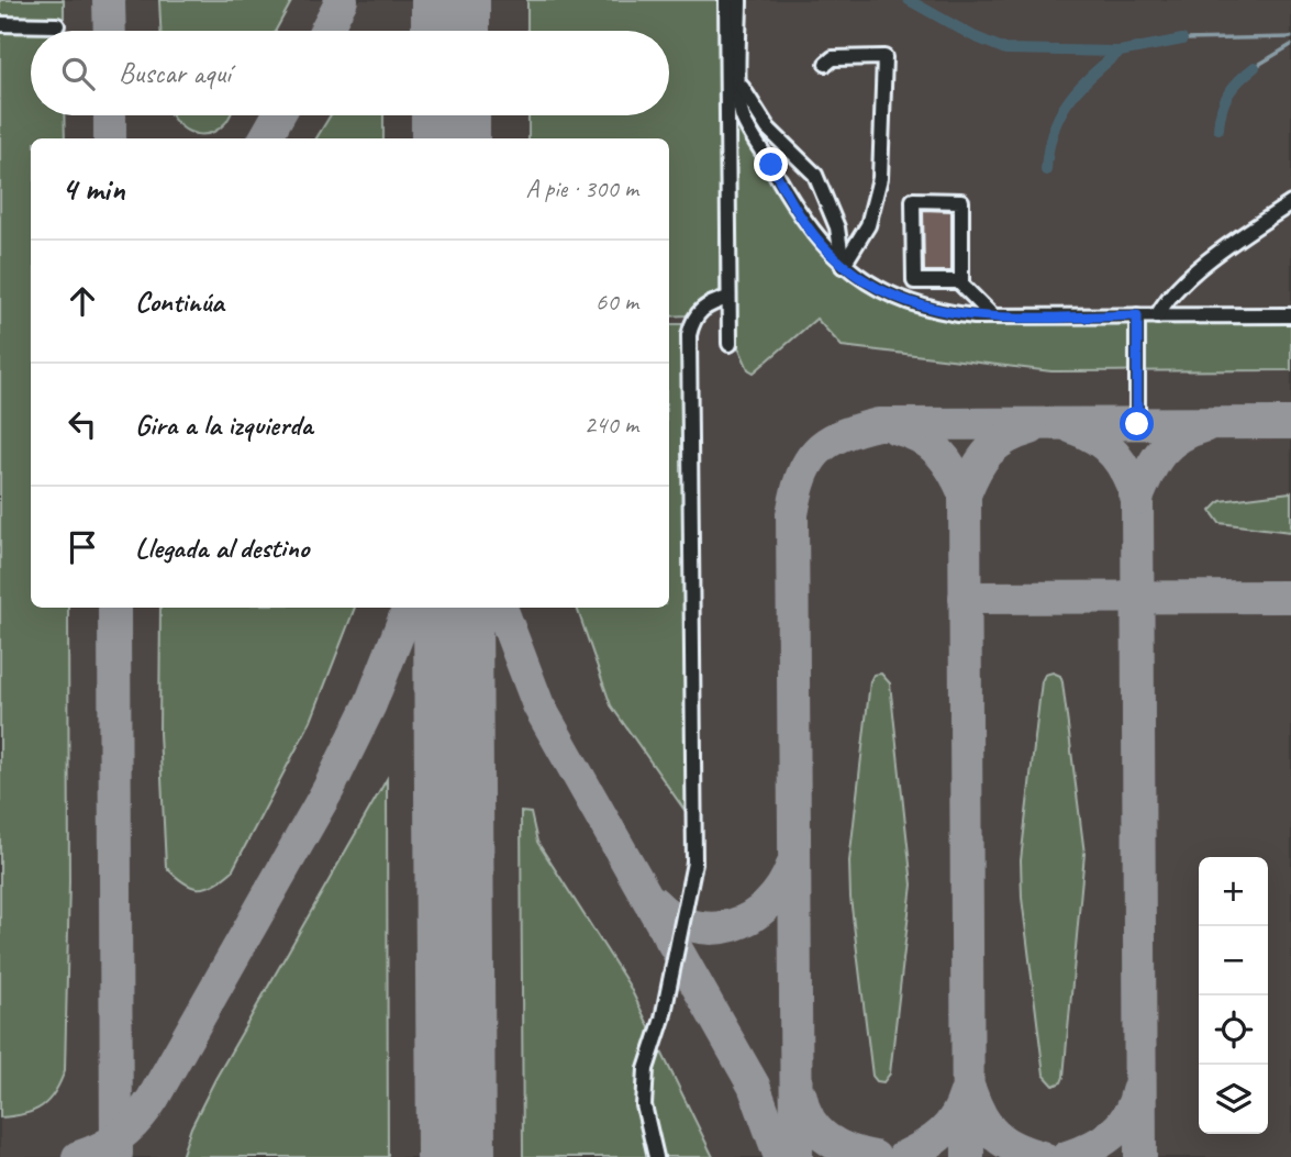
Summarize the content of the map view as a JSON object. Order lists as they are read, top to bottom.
{
  "page": {
    "search": "Buscar aquí",
    "heading": ["4 min", "A pie · 300 m"],
    "list": [
      ["Continúa", "60 m"],
      ["Gira a la izquierda", "240 m"],
      "Llegada al destino"
    ],
    "map_buttons": ["+", "−"]
  }
}
